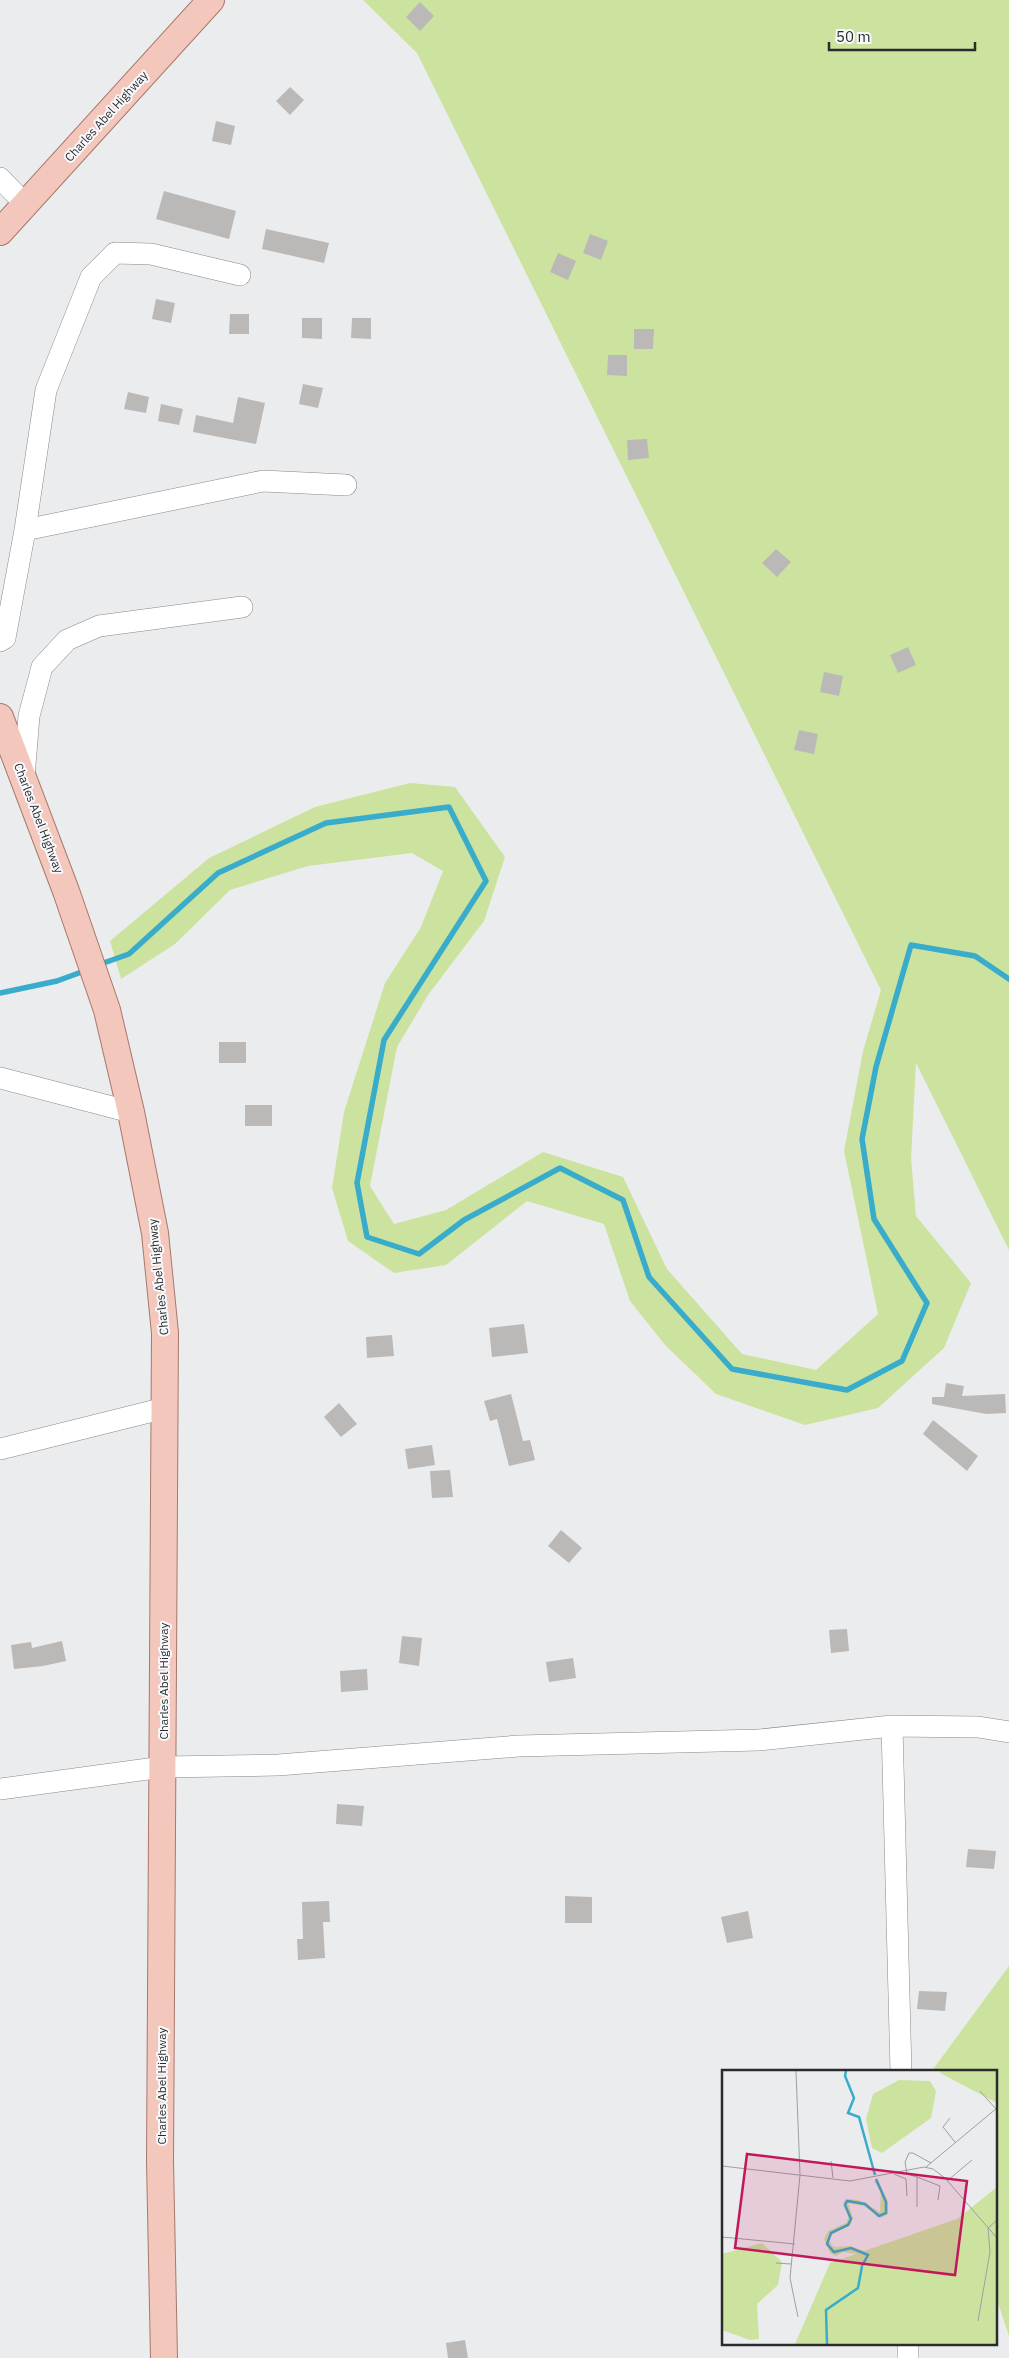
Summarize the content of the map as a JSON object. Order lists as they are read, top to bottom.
{
  "streets": {
    "main road": ["Charles Abel Highway"]
  },
  "scale_bar": "50 m"
}
